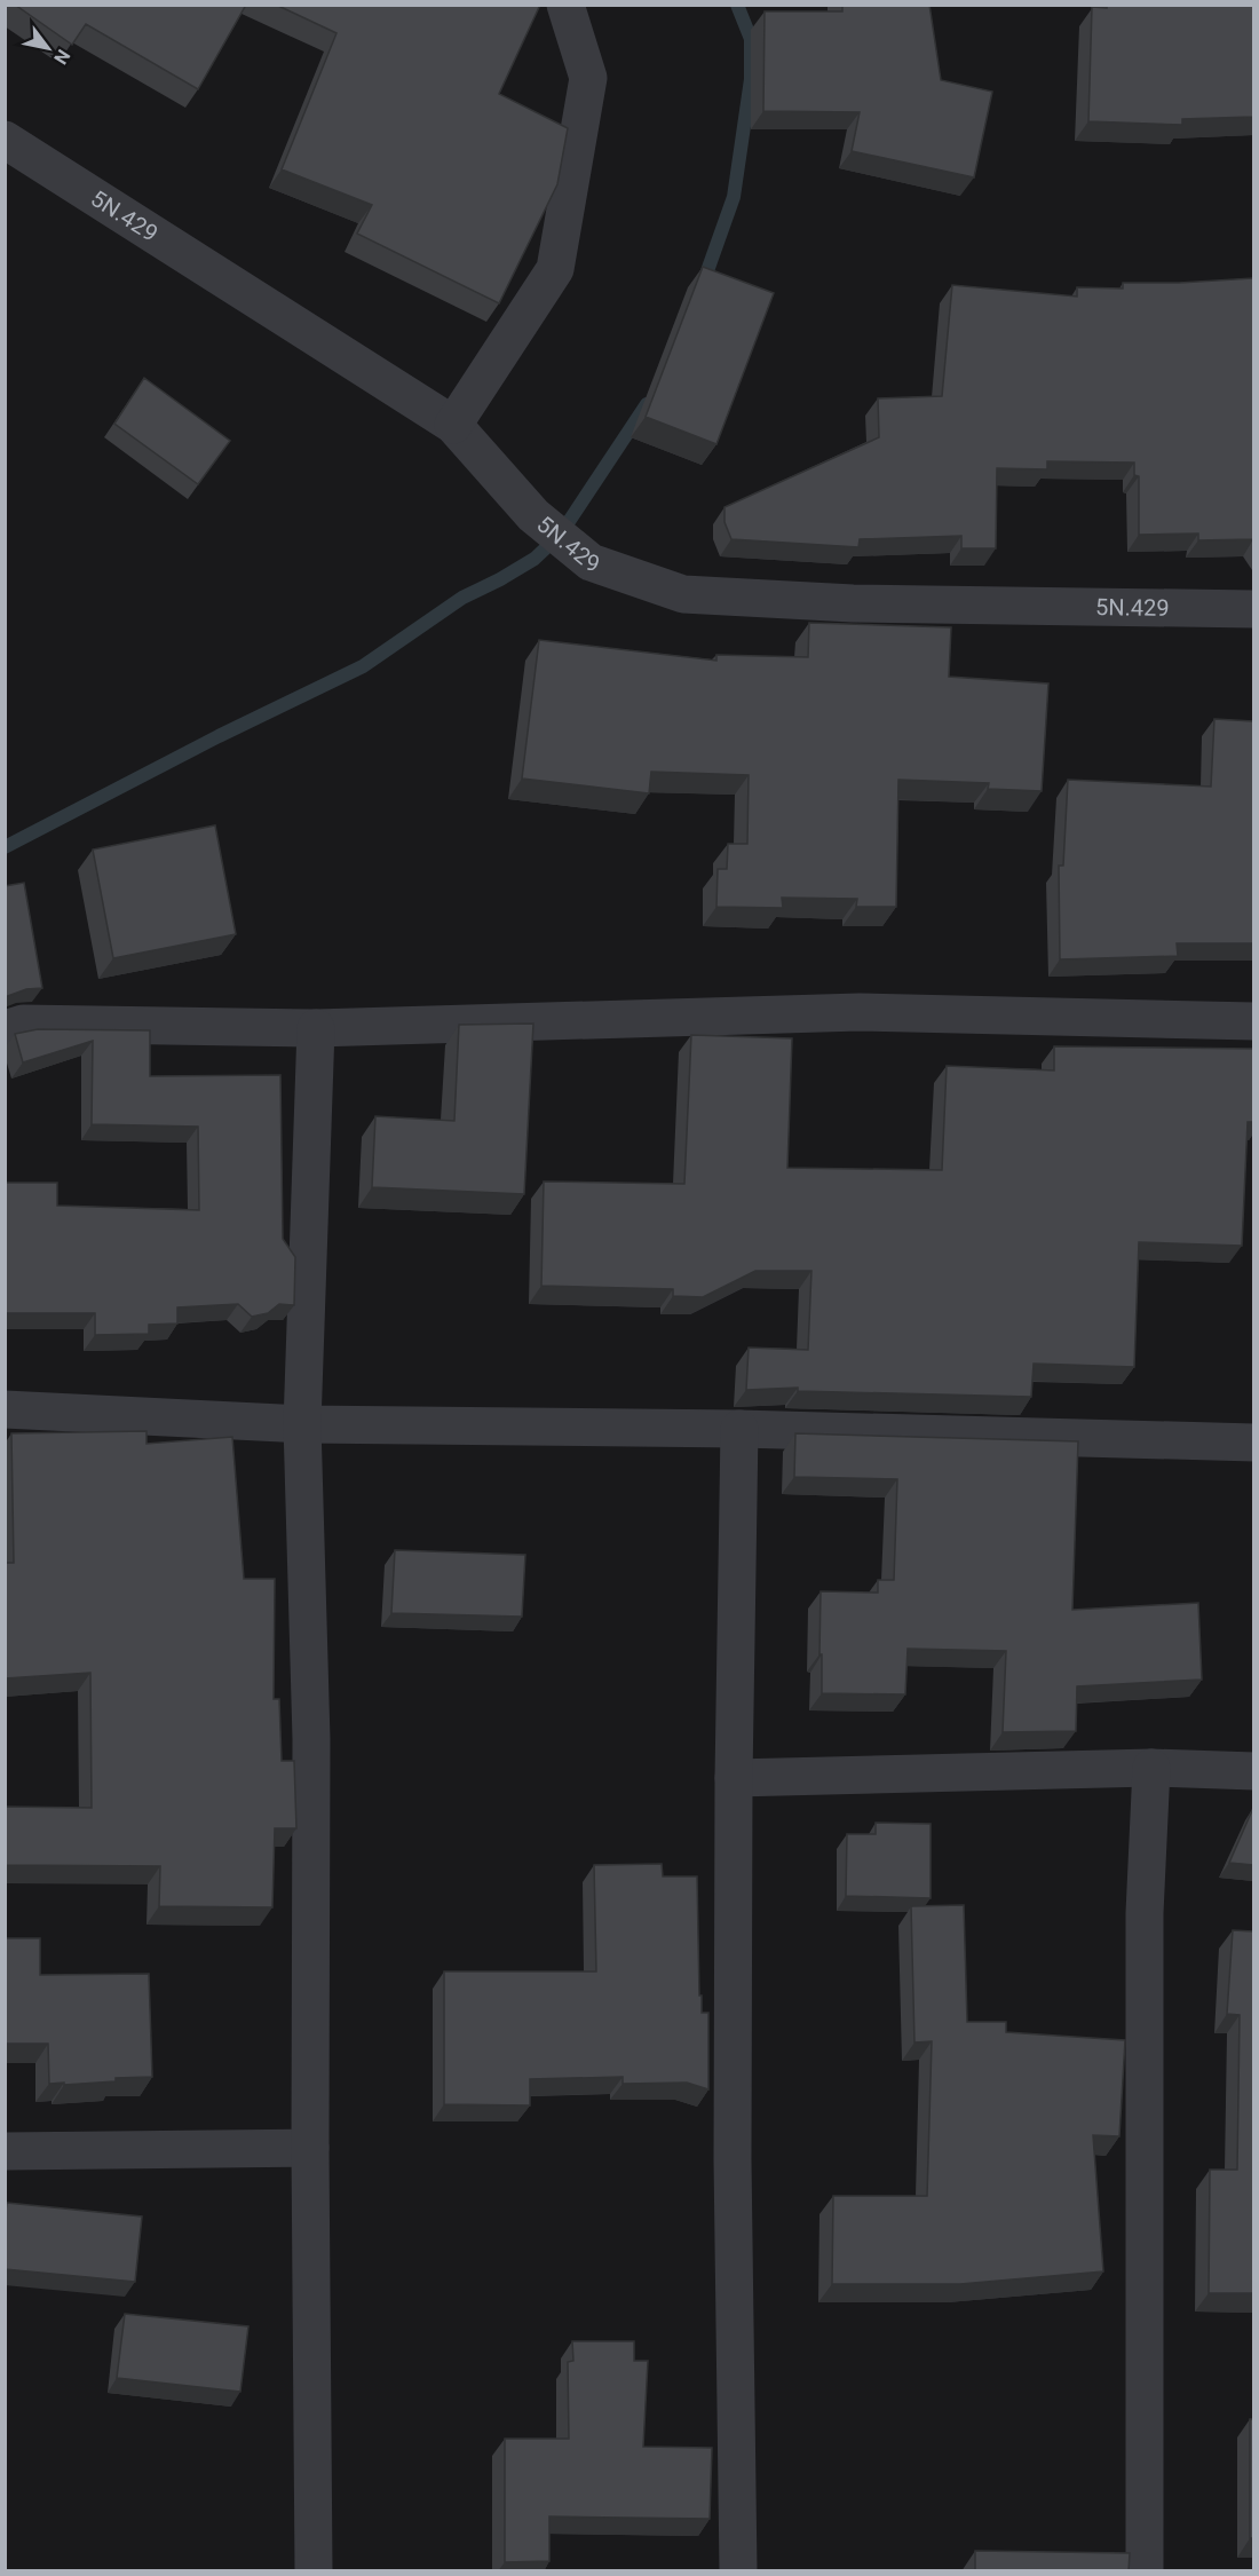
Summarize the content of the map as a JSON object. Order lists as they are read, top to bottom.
{
  "streets": {
    "street": ["5N.429"]
  },
  "north": "bottom right"
}
